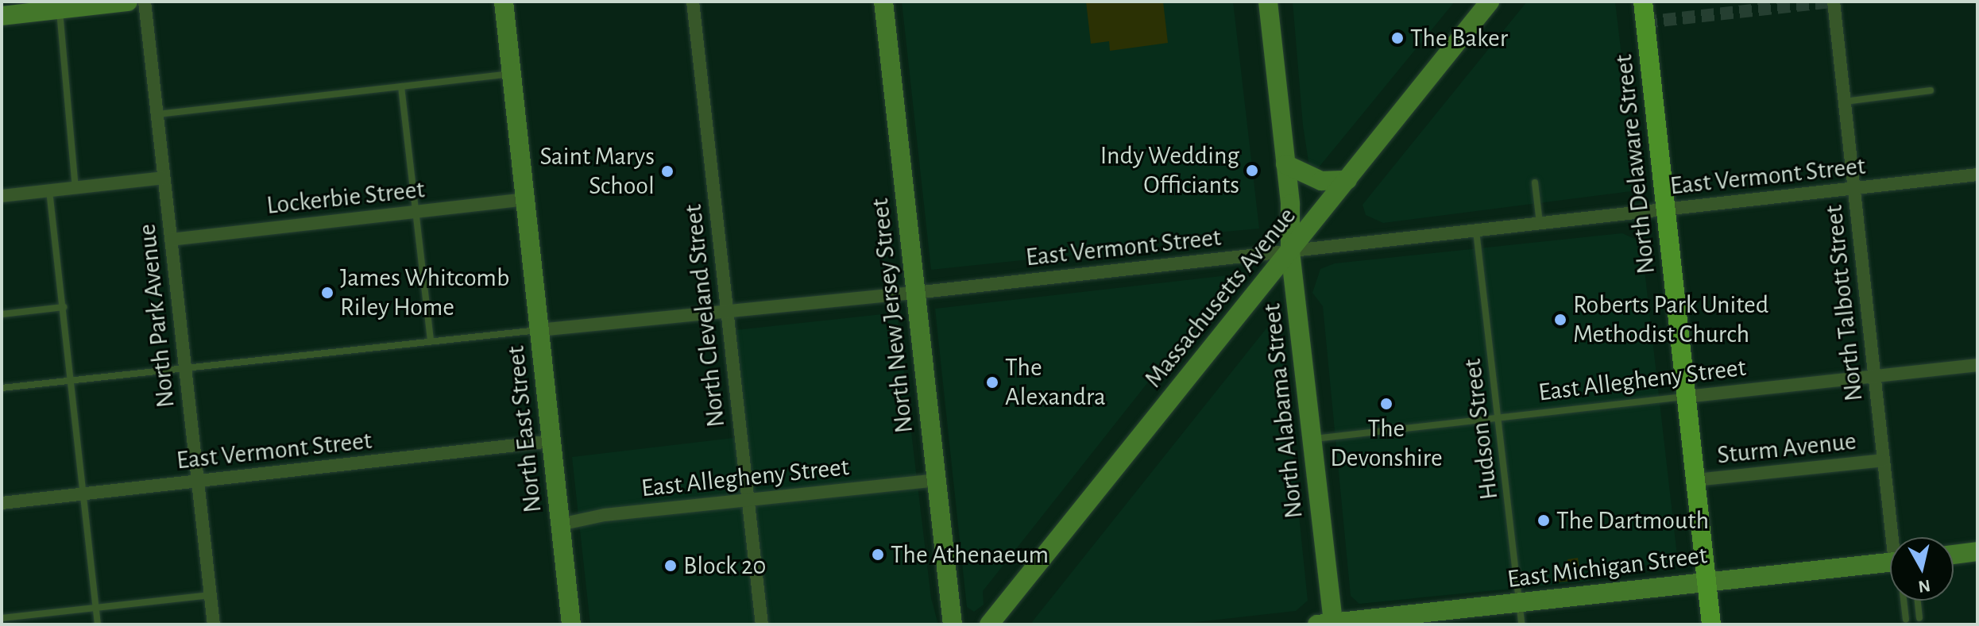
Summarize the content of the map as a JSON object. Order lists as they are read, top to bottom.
{
  "streets": {
    "main road": [
      "North Delaware Street",
      "Massachusetts Avenue",
      "North New Jersey Street",
      "North Alabama Street",
      "North East Street",
      "East Michigan Street"
    ],
    "street": [
      "East Vermont Street",
      "Lockerbie Street",
      "North Talbott Street",
      "North Park Avenue",
      "North Cleveland Street",
      "East Allegheny Street",
      "Sturm Avenue"
    ],
    "lane": ["Hudson Street"]
  },
  "crossings": [
    ["North Delaware Street", "East Vermont Street"],
    ["North Delaware Street", "East Allegheny Street"],
    ["North Delaware Street", "Sturm Avenue"],
    ["North Delaware Street", "East Michigan Street"],
    ["East Vermont Street", "Massachusetts Avenue"],
    ["East Vermont Street", "North Talbott Street"],
    ["East Vermont Street", "North Park Avenue"],
    ["East Vermont Street", "North Cleveland Street"],
    ["East Vermont Street", "North New Jersey Street"],
    ["East Vermont Street", "North Alabama Street"],
    ["East Vermont Street", "North East Street"],
    ["East Vermont Street", "Hudson Street"],
    ["Lockerbie Street", "North Park Avenue"],
    ["Lockerbie Street", "North East Street"],
    ["Massachusetts Avenue", "North Alabama Street"],
    ["North Talbott Street", "East Allegheny Street"],
    ["North Talbott Street", "Sturm Avenue"],
    ["North Cleveland Street", "East Allegheny Street"],
    ["North New Jersey Street", "East Allegheny Street"],
    ["East Allegheny Street", "North Alabama Street"],
    ["East Allegheny Street", "North East Street"],
    ["East Allegheny Street", "Hudson Street"],
    ["North Alabama Street", "East Michigan Street"],
    ["Hudson Street", "East Michigan Street"]
  ],
  "places": [
    "The Baker",
    "Indy Wedding Officiants",
    "Saint Marys School",
    "James Whitcomb Riley Home",
    "Roberts Park United Methodist Church",
    "The Alexandra",
    "The Devonshire",
    "The Dartmouth",
    "The Athenaeum",
    "Block 20"
  ],
  "north": "bottom"
}
